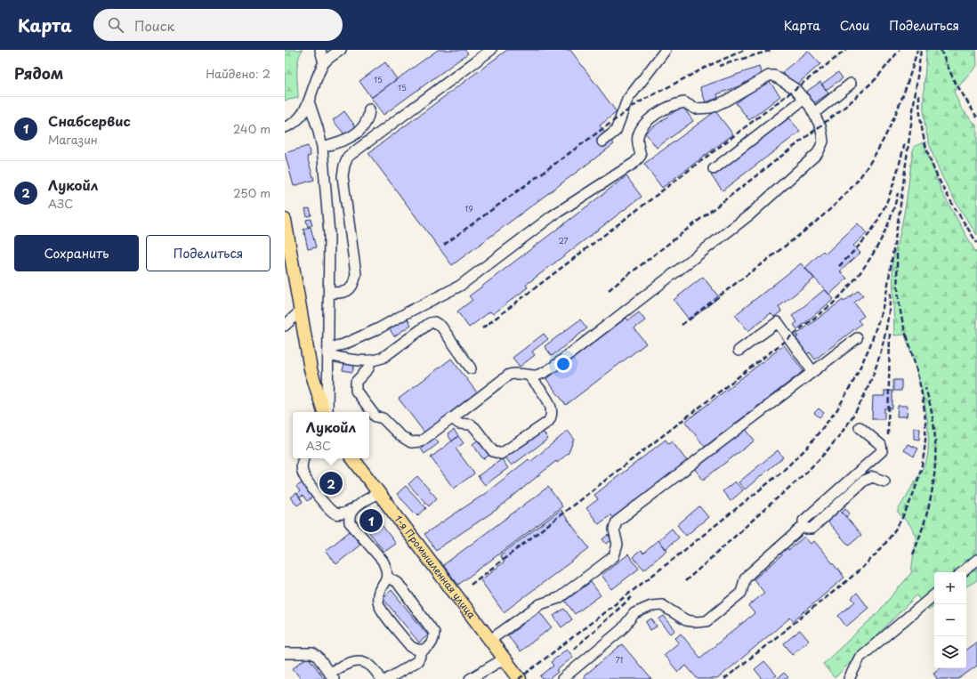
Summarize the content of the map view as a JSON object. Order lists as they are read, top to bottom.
{
  "streets": {
    "main road": ["1-я Промышленная улица"]
  },
  "house_numbers": [
    "15",
    "15",
    "19",
    "27",
    "71"
  ],
  "page": {
    "header": "Карта",
    "search": "Поиск",
    "nav": ["Карта", "Слои", "Поделиться"],
    "heading": ["Рядом", "Найдено: 2"],
    "list": [
      {
        "mark": "1",
        "name": "Снабсервис",
        "note": "Магазин",
        "value": "240 m"
      },
      {
        "mark": "2",
        "name": "Лукойл",
        "note": "АЗС",
        "value": "250 m"
      }
    ],
    "buttons": ["Сохранить", "Поделиться"],
    "popup": ["Лукойл", "АЗС"],
    "pins": ["2", "1"],
    "map_buttons": ["+", "−"]
  }
}
